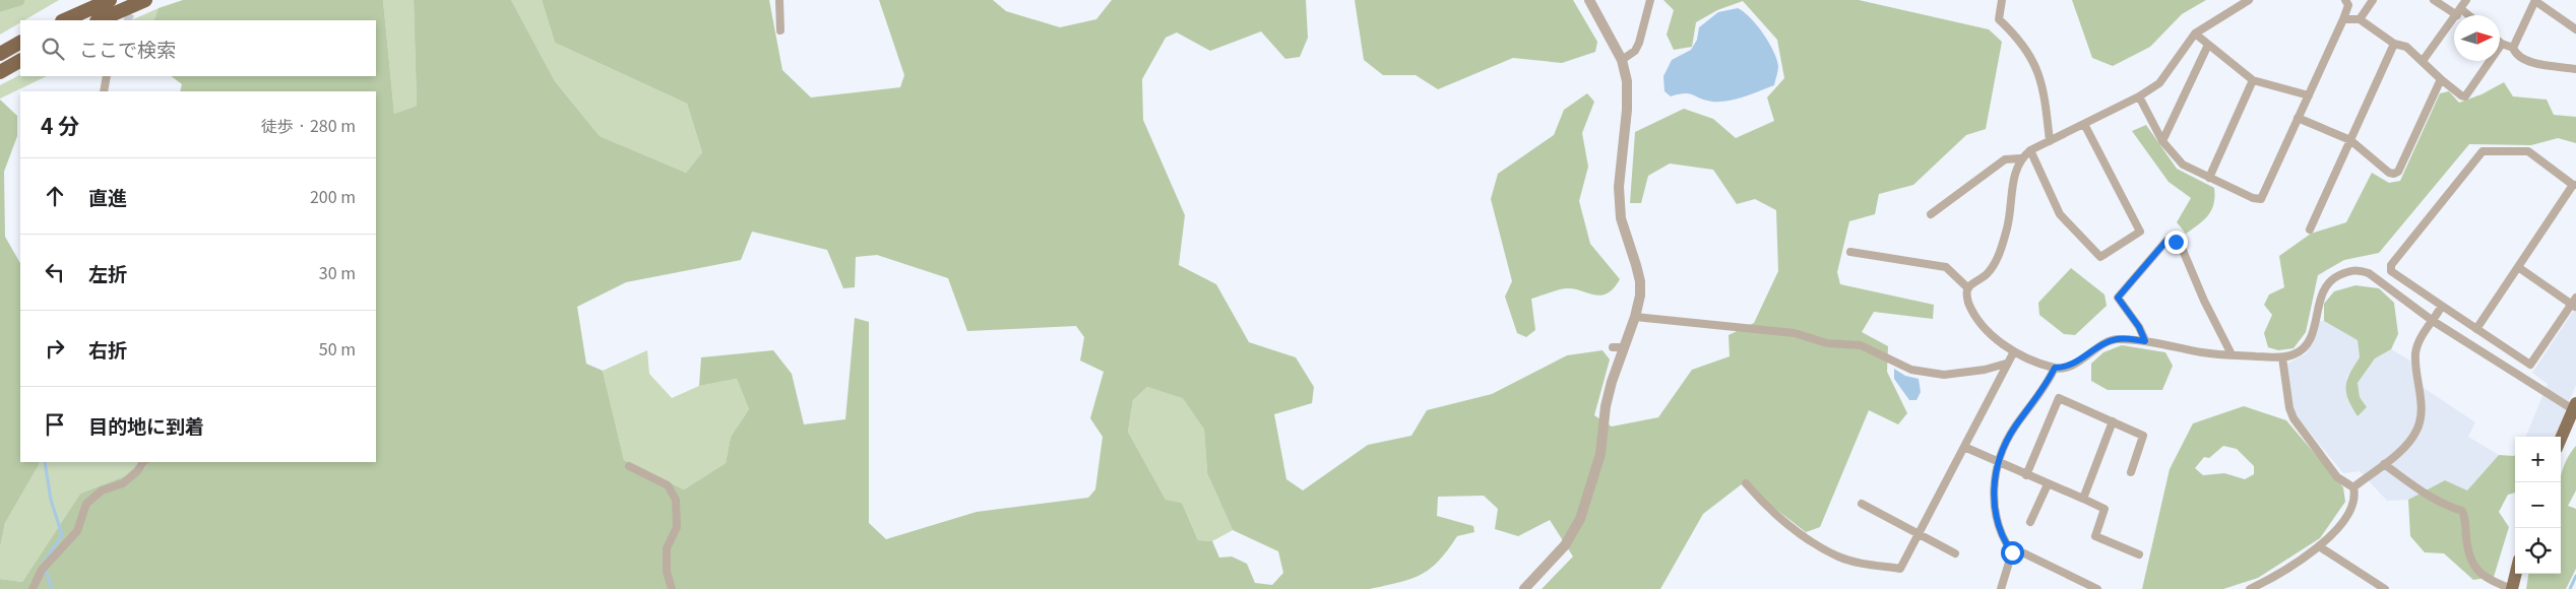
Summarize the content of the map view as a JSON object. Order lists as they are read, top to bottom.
{
  "north": "right",
  "page": {
    "search": "ここで検索",
    "heading": ["4 分", "徒歩 · 280 m"],
    "list": [
      ["直進", "200 m"],
      ["左折", "30 m"],
      ["右折", "50 m"],
      "目的地に到着"
    ],
    "map_buttons": ["+", "−"]
  }
}
